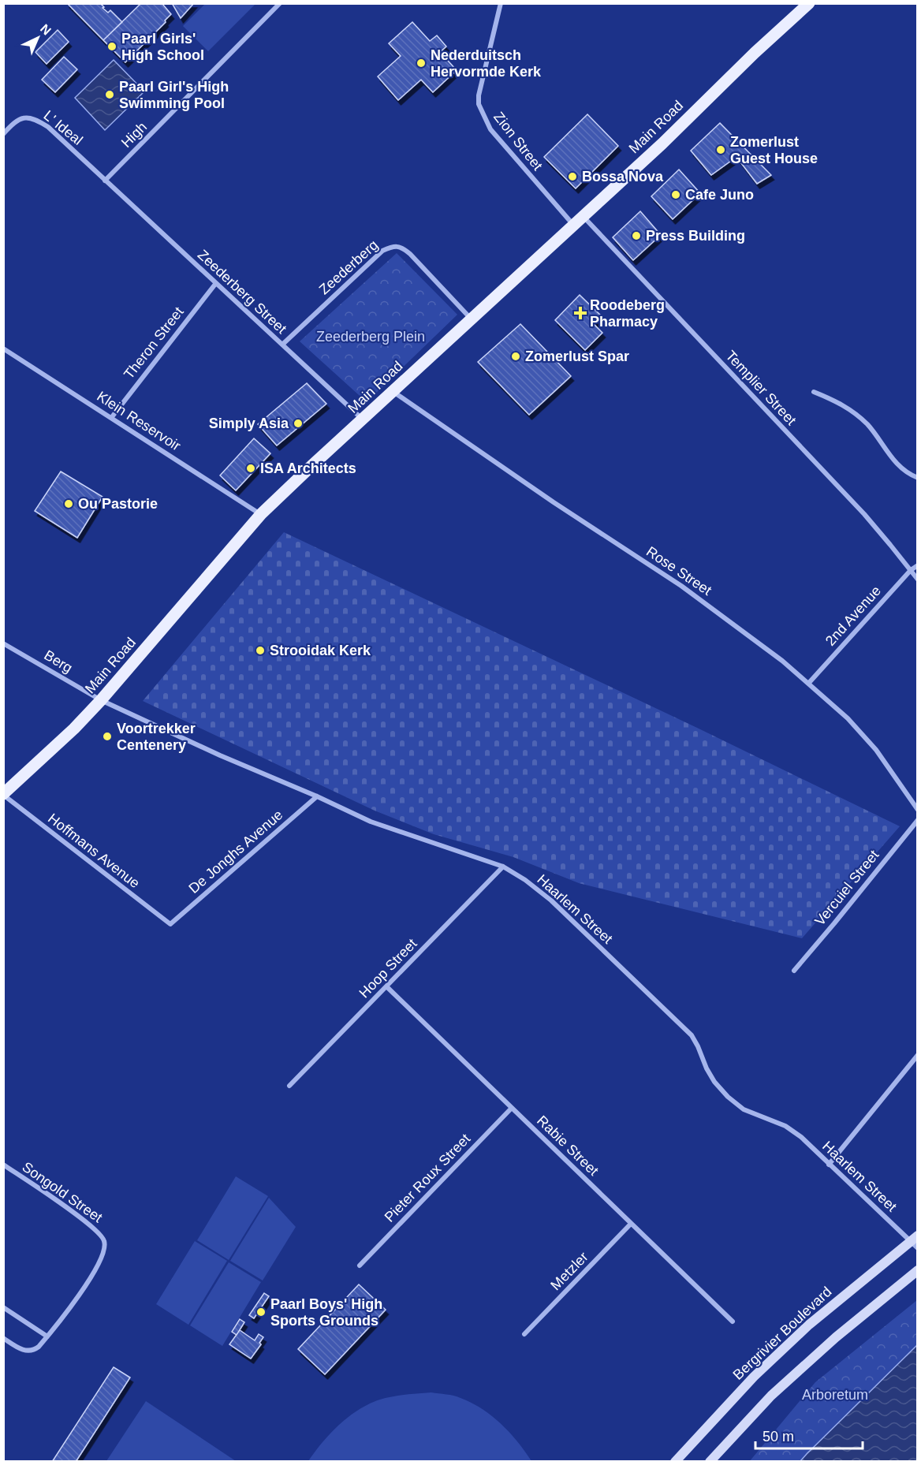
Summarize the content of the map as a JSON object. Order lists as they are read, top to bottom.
{
  "streets": {
    "main road": ["Main Road"],
    "street": [
      "L' Ideal",
      "High",
      "Zion Street",
      "Zeederberg",
      "Zeederberg Street",
      "Theron Street",
      "Templier Street",
      "Klein Reservoir",
      "Rose Street",
      "2nd Avenue",
      "Berg",
      "Hoffmans Avenue",
      "De Jonghs Avenue",
      "Vercuiel Street",
      "Haarlem Street",
      "Hoop Street",
      "Rabie Street",
      "Pieter Roux Street",
      "Songold Street",
      "Metzler",
      "Bergrivier Boulevard"
    ]
  },
  "crossings": [
    ["Main Road", "Zion Street"],
    ["Main Road", "Zeederberg"],
    ["Main Road", "Zeederberg Street"],
    ["Main Road", "Templier Street"],
    ["Main Road", "Klein Reservoir"],
    ["Main Road", "Rose Street"],
    ["Main Road", "Berg"],
    ["Main Road", "Hoffmans Avenue"],
    ["Main Road", "Haarlem Street"],
    ["L' Ideal", "High"],
    ["L' Ideal", "Zeederberg Street"],
    ["High", "Zeederberg Street"],
    ["Zeederberg", "Zeederberg Street"],
    ["Zeederberg Street", "Theron Street"],
    ["Theron Street", "Klein Reservoir"],
    ["Templier Street", "2nd Avenue"],
    ["Rose Street", "2nd Avenue"],
    ["Berg", "Haarlem Street"],
    ["Hoffmans Avenue", "De Jonghs Avenue"],
    ["De Jonghs Avenue", "Haarlem Street"],
    ["Haarlem Street", "Hoop Street"],
    ["Haarlem Street", "Bergrivier Boulevard"],
    ["Hoop Street", "Rabie Street"],
    ["Rabie Street", "Pieter Roux Street"],
    ["Rabie Street", "Metzler"]
  ],
  "parks": ["Zeederberg Plein", "Arboretum"],
  "places": {
    "other": [
      "Paarl Girls' High School",
      "Nederduitsch Hervormde Kerk",
      "Paarl Girl's High Swimming Pool",
      "Zomerlust Guest House",
      "Bossa Nova",
      "Cafe Juno",
      "Press Building",
      "Zomerlust Spar",
      "Simply Asia",
      "ISA Architects",
      "Ou Pastorie",
      "Strooidak Kerk",
      "Voortrekker Centenery",
      "Paarl Boys' High Sports Grounds"
    ],
    "health": ["Roodeberg Pharmacy"]
  },
  "scale_bar": "50 m",
  "north": "top right"
}
